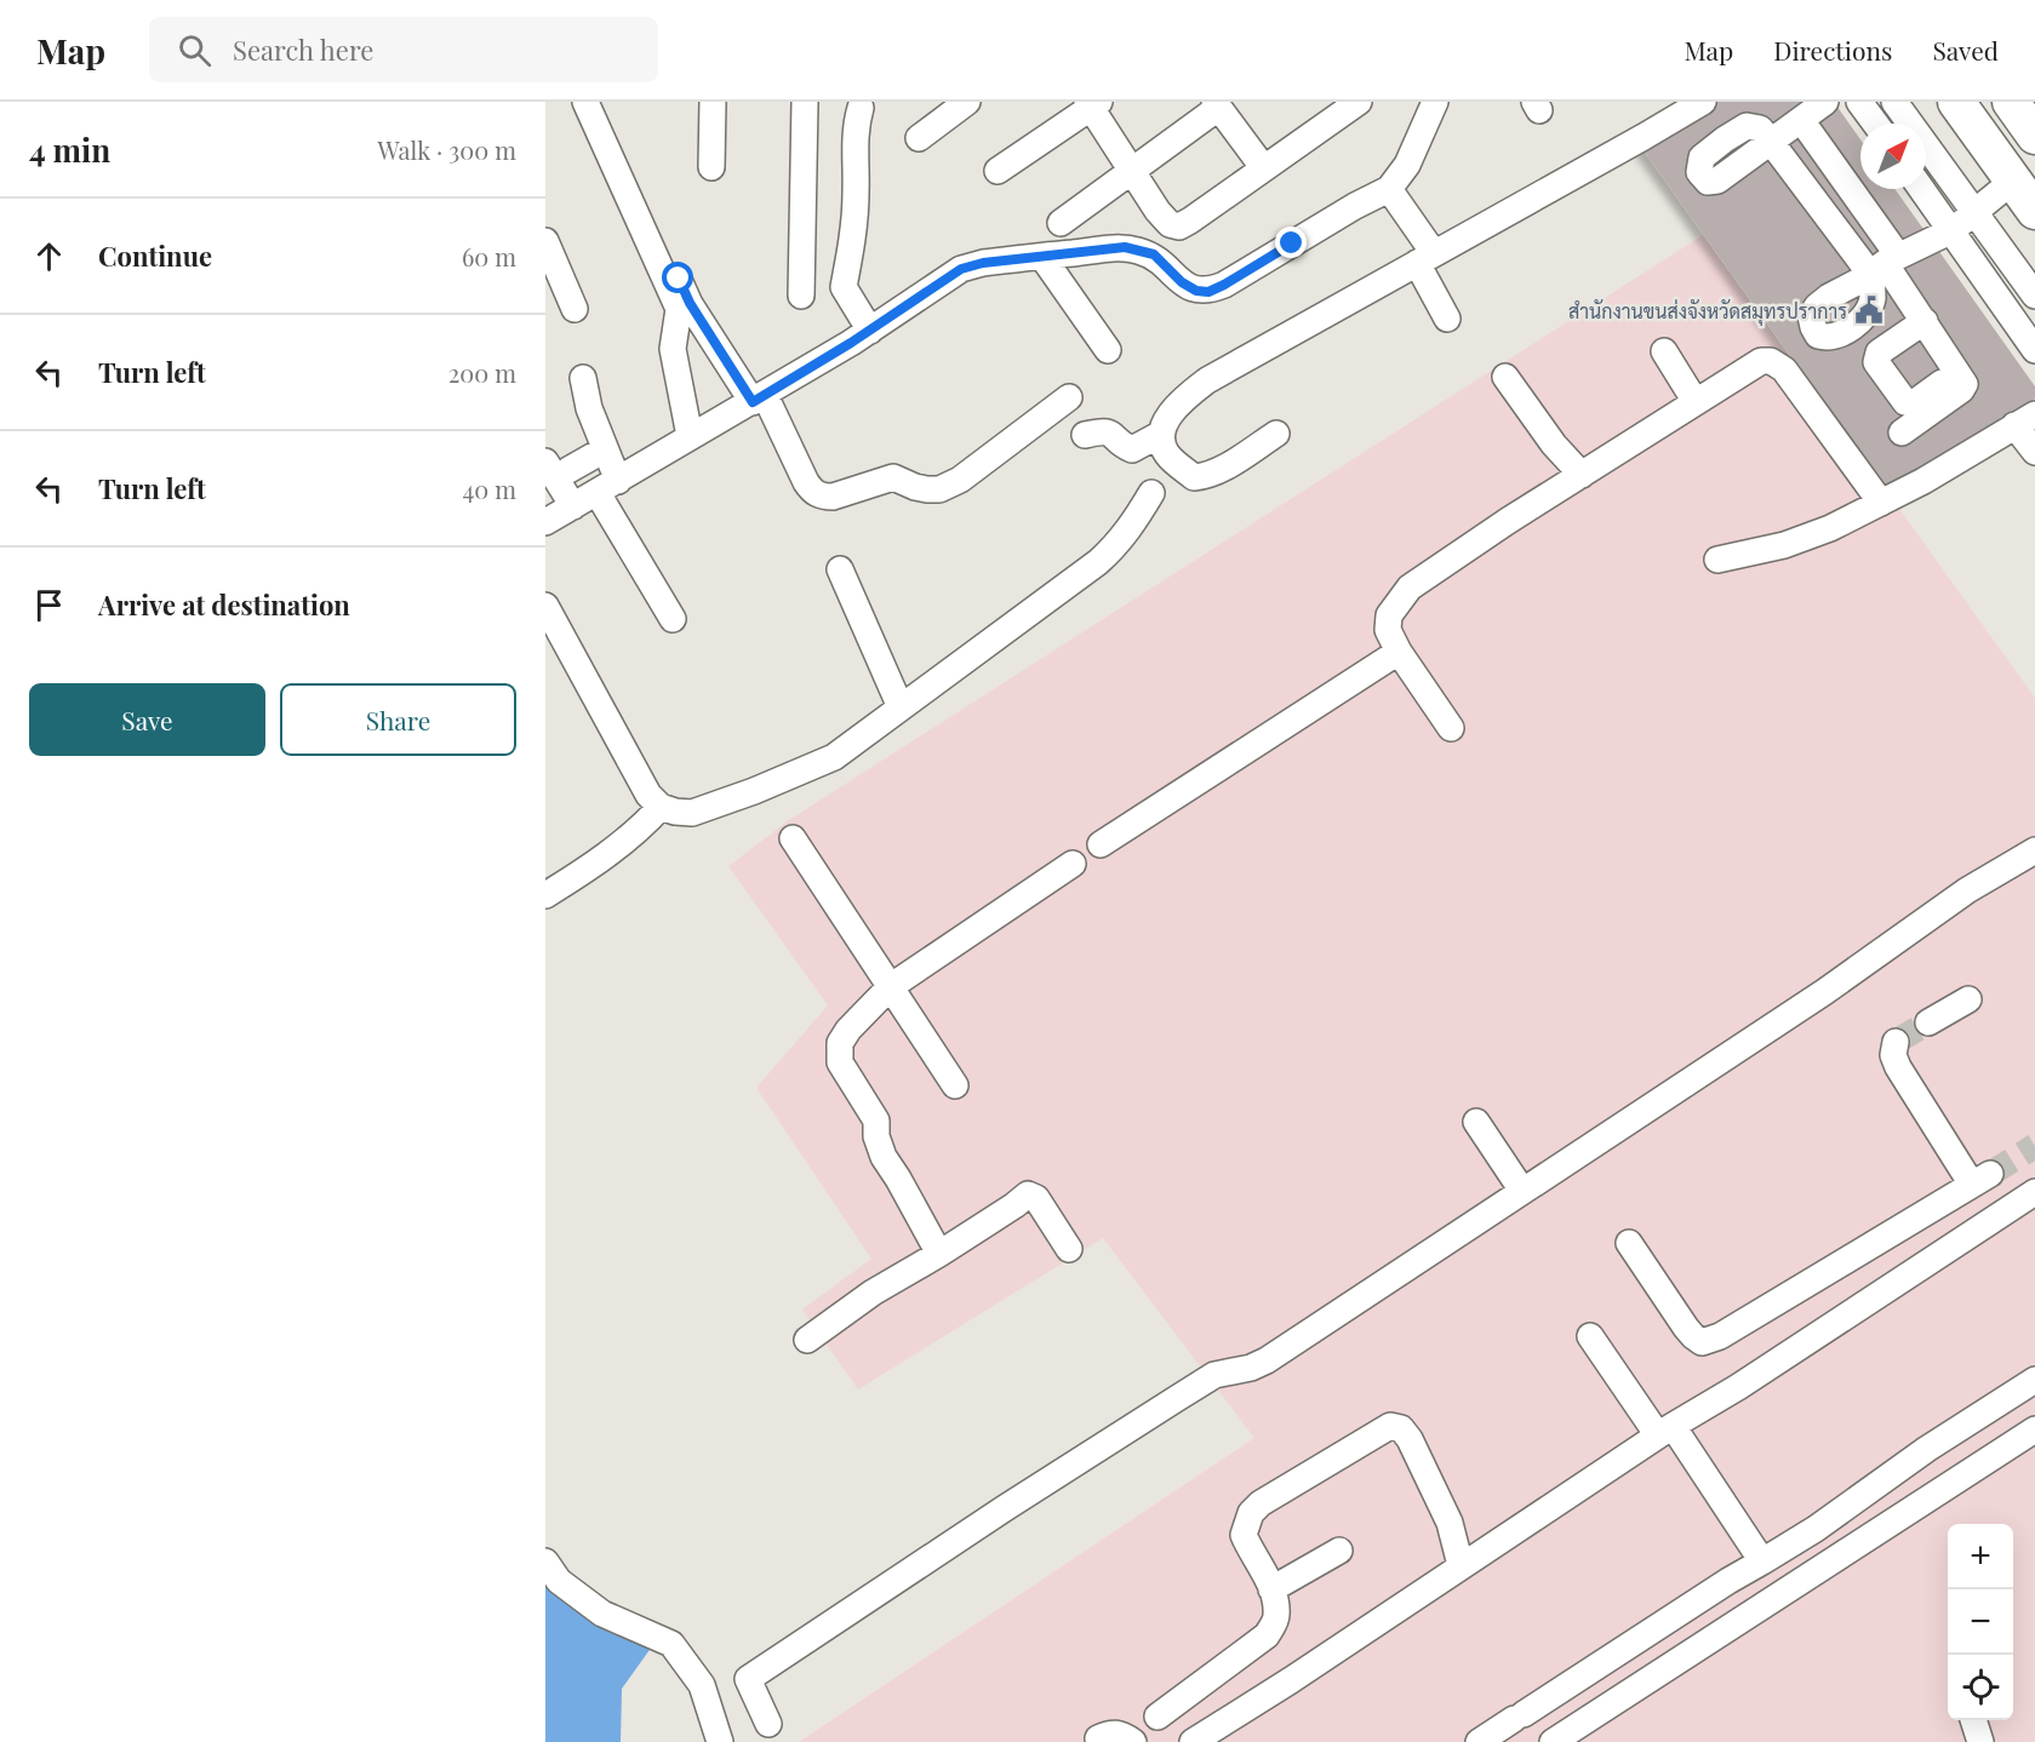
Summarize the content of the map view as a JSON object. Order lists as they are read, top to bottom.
{
  "places": {
    "public building": ["สำนักงานขนส่งจังหวัดสมุทรปราการ"]
  },
  "north": "top right",
  "page": {
    "header": "Map",
    "search": "Search here",
    "nav": ["Map", "Directions", "Saved"],
    "heading": ["4 min", "Walk · 300 m"],
    "list": [
      ["Continue", "60 m"],
      ["Turn left", "200 m"],
      ["Turn left", "40 m"],
      "Arrive at destination"
    ],
    "buttons": ["Save", "Share"],
    "map_buttons": ["+", "−"]
  }
}
